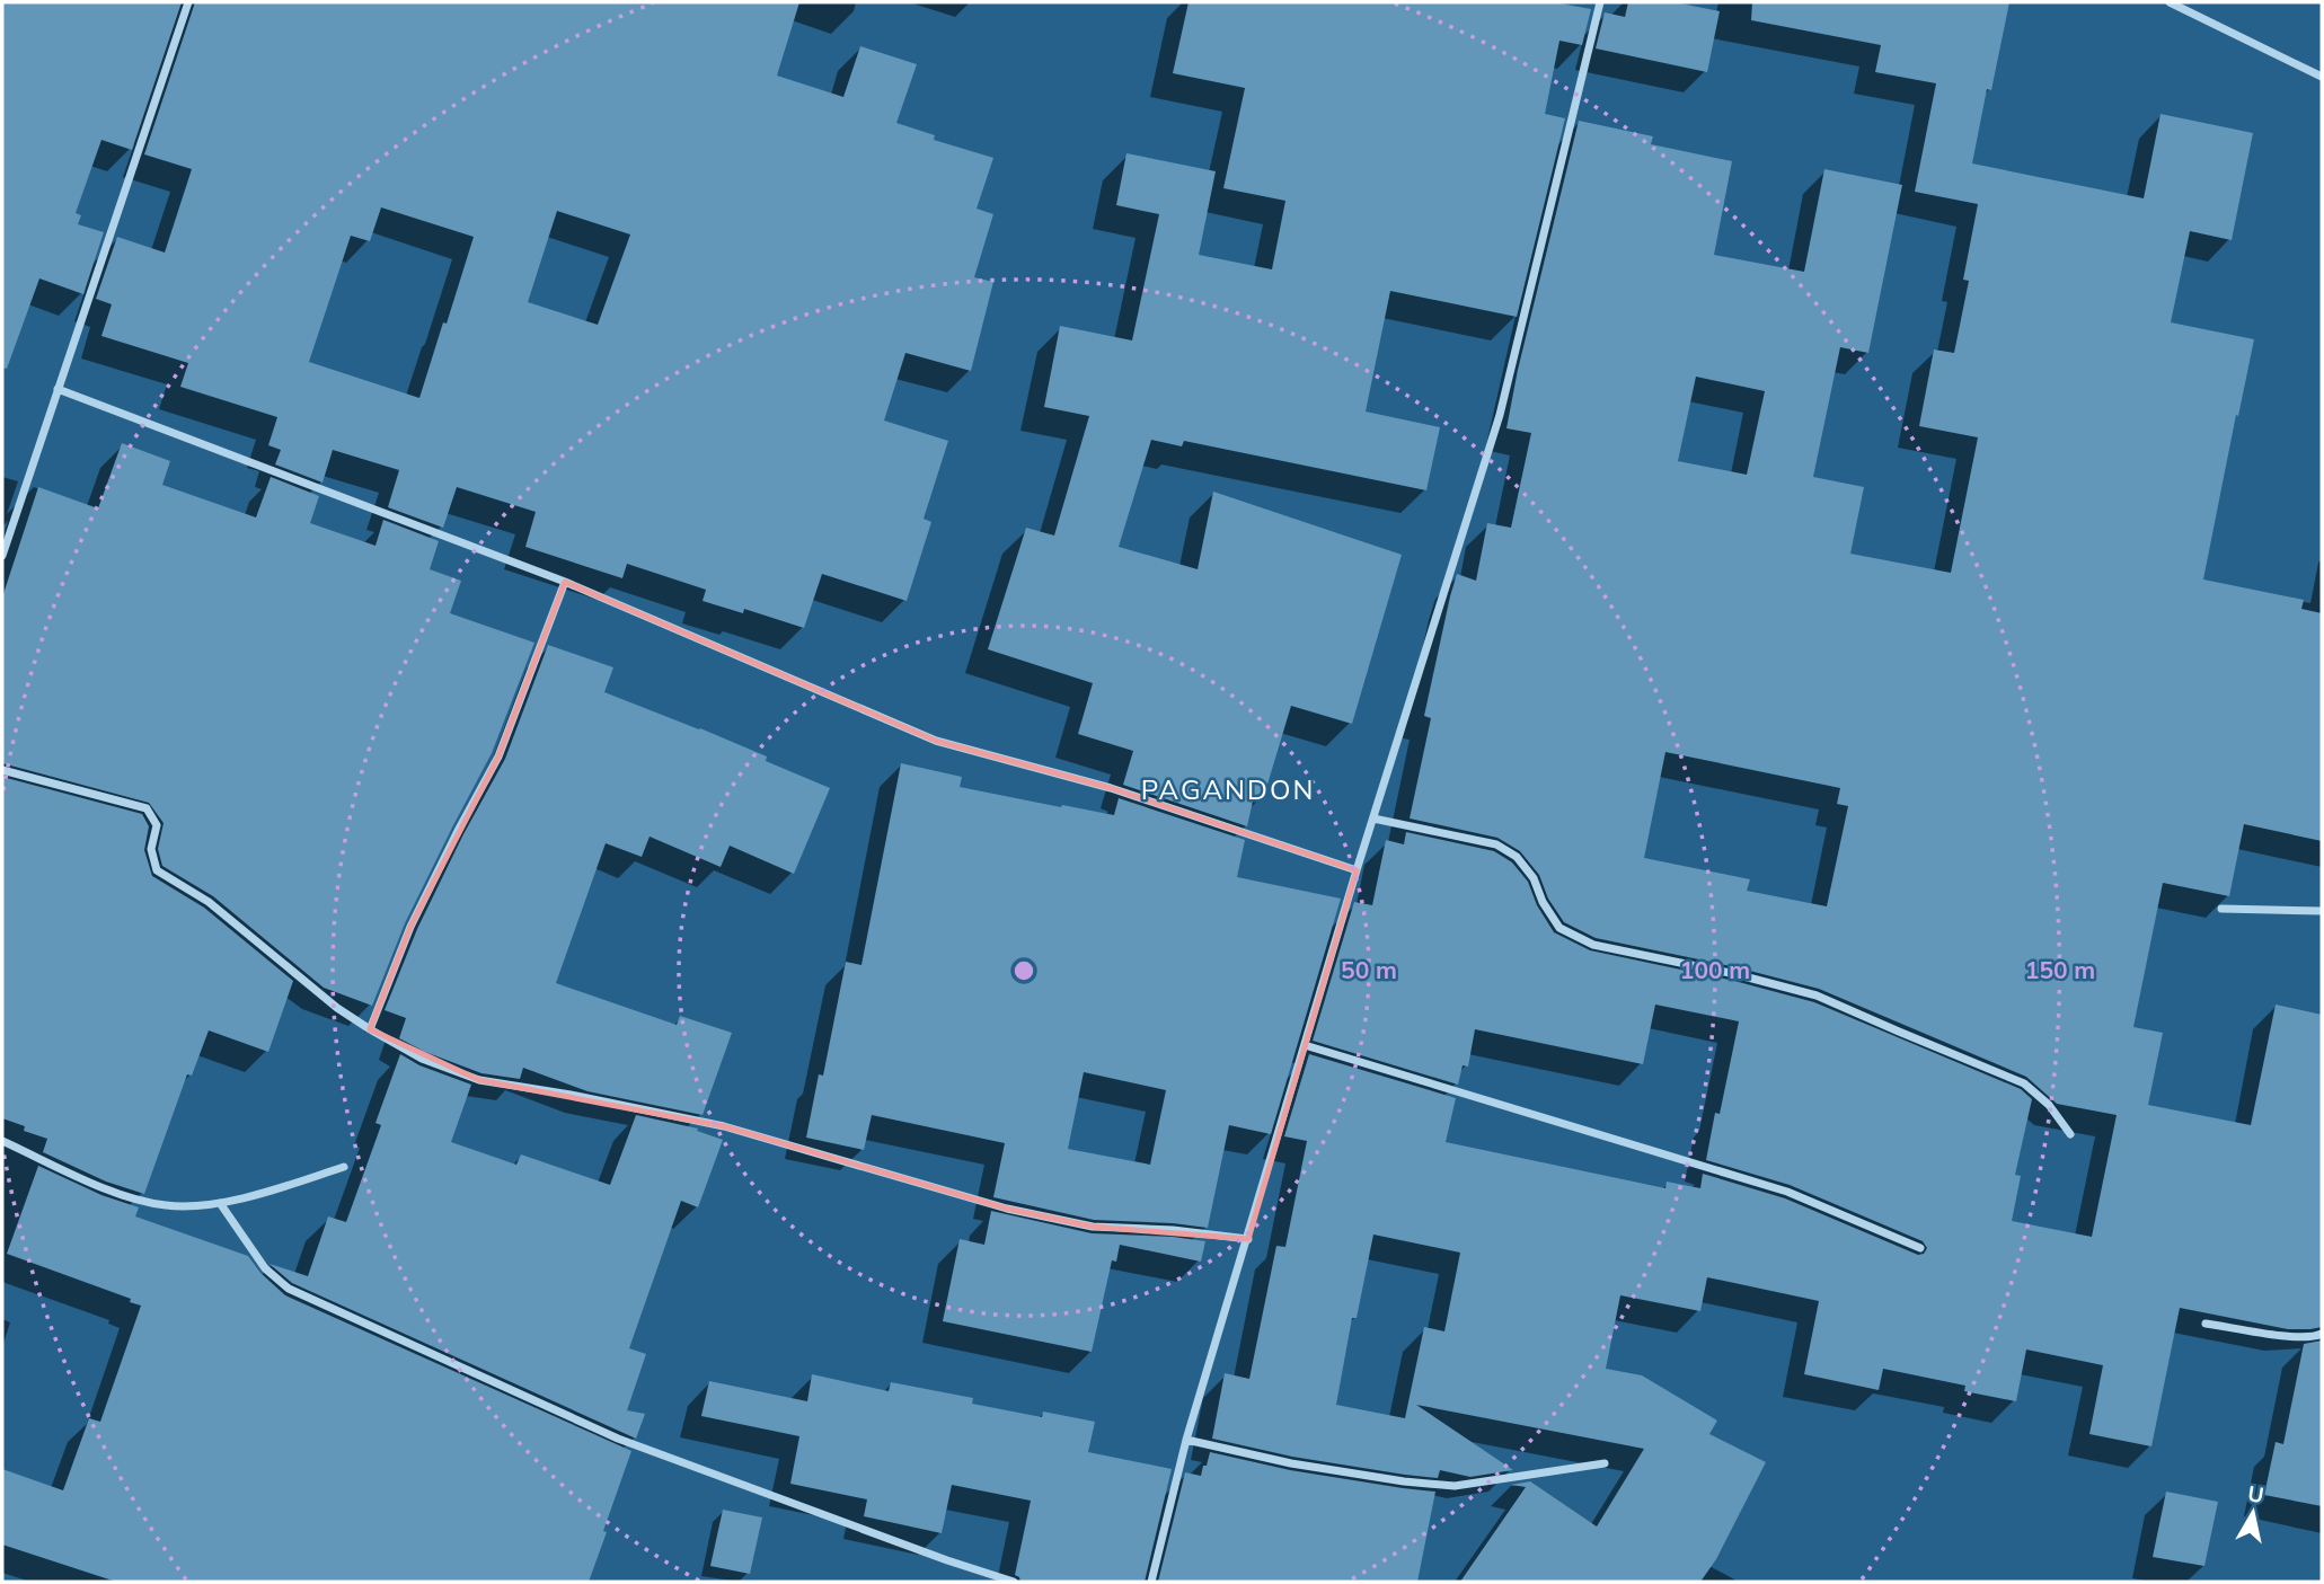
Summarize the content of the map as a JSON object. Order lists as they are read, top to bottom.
{
  "districts": ["PAGANDON"],
  "north": "top",
  "rings": ["50 m", "100 m", "150 m"]
}
